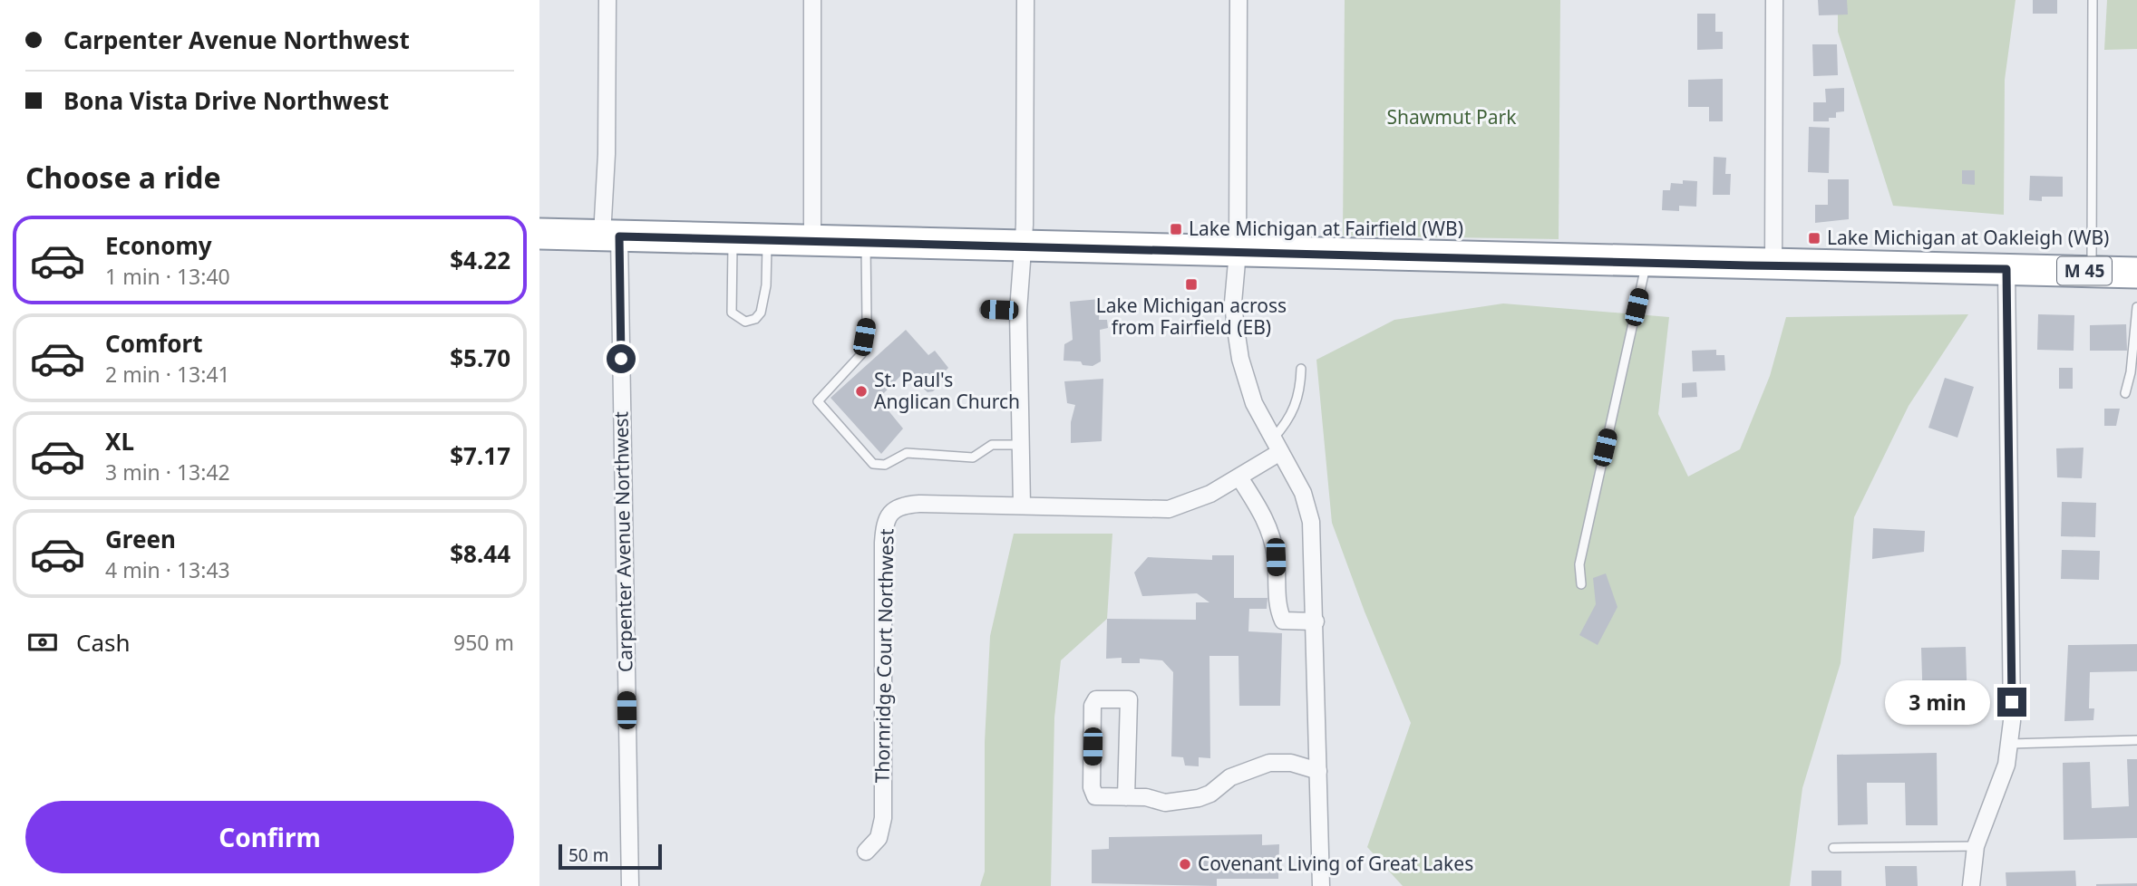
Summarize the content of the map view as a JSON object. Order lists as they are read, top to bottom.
{
  "streets": {
    "highway": ["M 45"],
    "street": ["Carpenter Avenue Northwest", "Thornridge Court Northwest"]
  },
  "crossings": [
    ["M 45", "Carpenter Avenue Northwest"]
  ],
  "parks": ["Shawmut Park"],
  "places": {
    "transit": ["Lake Michigan at Fairfield (WB)", "Lake Michigan at Oakleigh (WB)", "Lake Michigan across from Fairfield (EB)"],
    "other": ["St. Paul's Anglican Church", "Covenant Living of Great Lakes"]
  },
  "scale_bar": "50 m",
  "page": {
    "banner": ["Carpenter Avenue Northwest", "Bona Vista Drive Northwest"],
    "heading": "Choose a ride",
    "list": [
      {
        "name": "Economy",
        "note": "1 min · 13:40",
        "value": "$4.22"
      },
      {
        "name": "Comfort",
        "note": "2 min · 13:41",
        "value": "$5.70"
      },
      {
        "name": "XL",
        "note": "3 min · 13:42",
        "value": "$7.17"
      },
      {
        "name": "Green",
        "note": "4 min · 13:43",
        "value": "$8.44"
      }
    ],
    "pay": ["Cash", "950 m"],
    "bubble": "3 min",
    "buttons": "Confirm",
    "scale": "50 m"
  }
}
